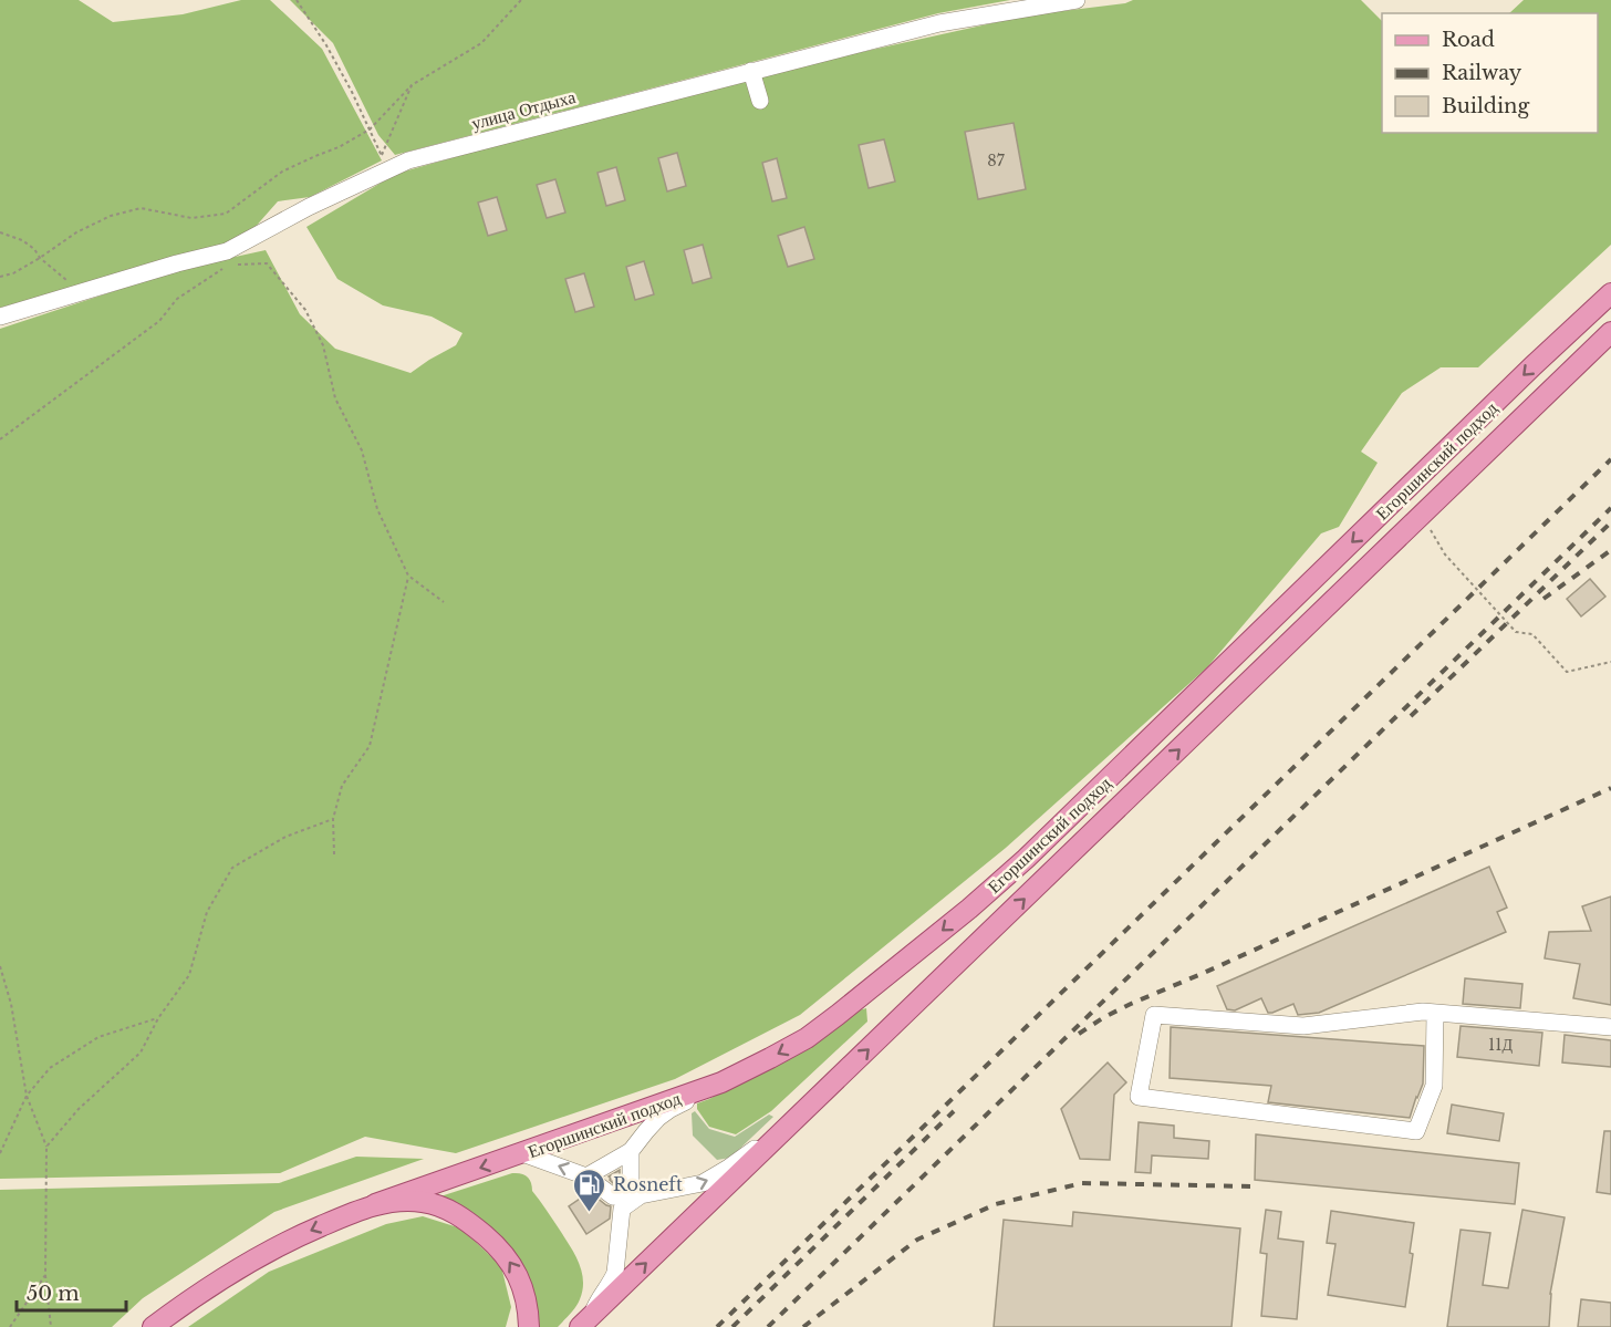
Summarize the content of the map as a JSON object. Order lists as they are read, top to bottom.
{
  "streets": {
    "main road": ["Егоршинский подход"],
    "street": ["улица Отдыха"]
  },
  "places": {
    "fuel station": ["Rosneft"]
  },
  "house_numbers": ["87", "11Д"],
  "legend": ["Road", "Railway", "Building"],
  "scale_bar": "50 m"
}
